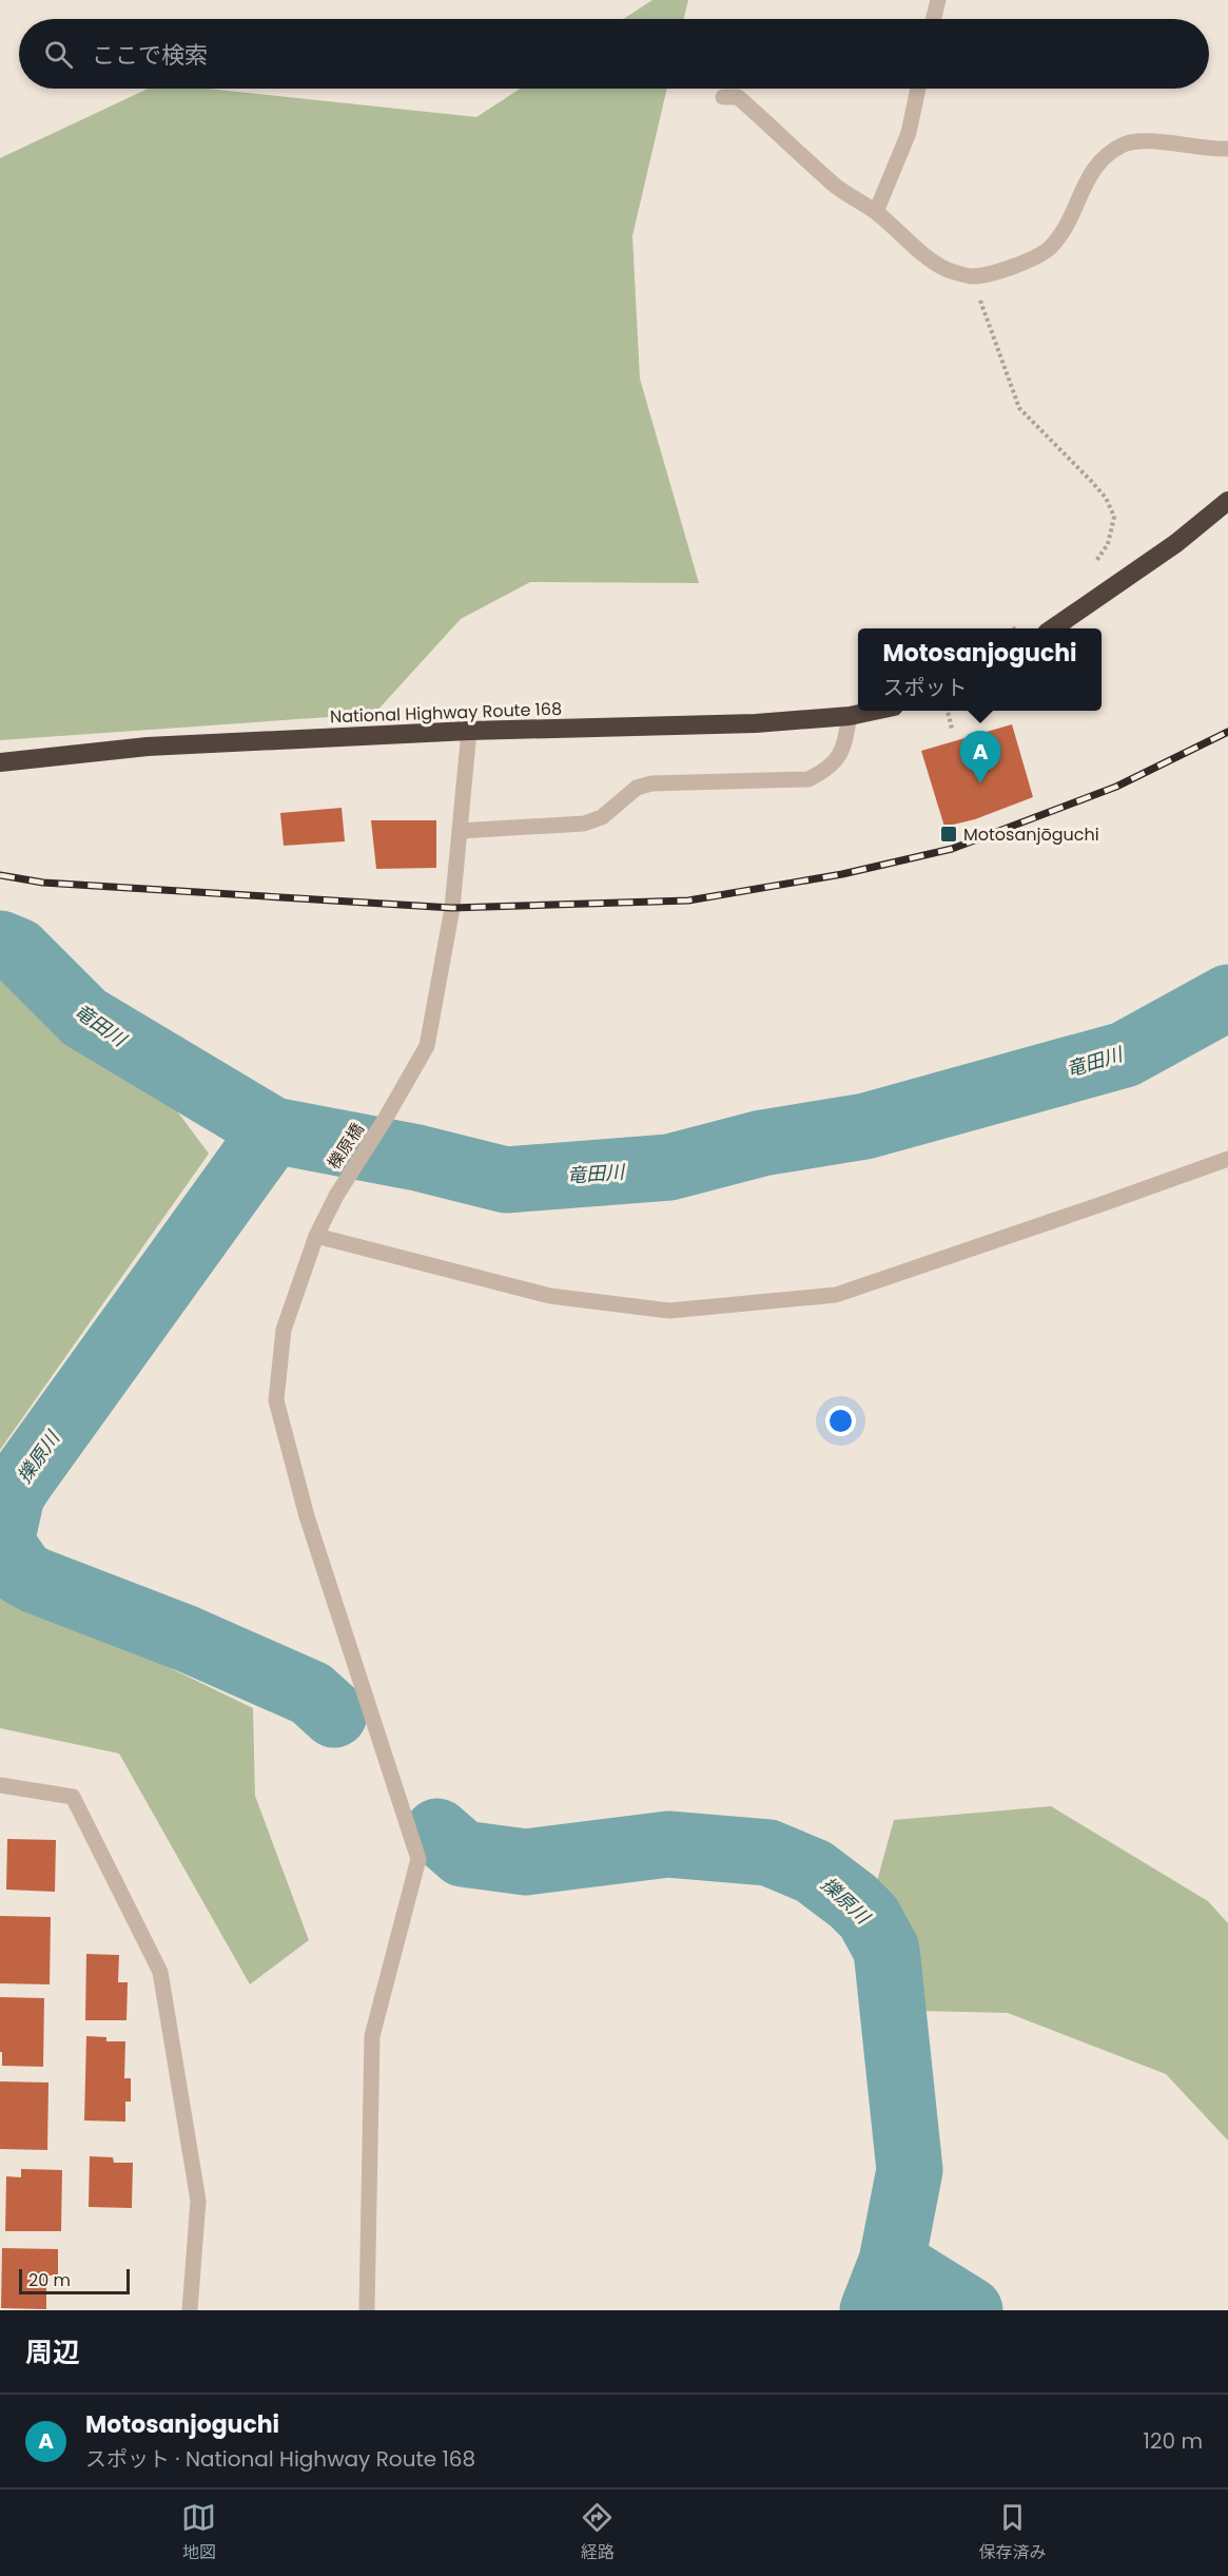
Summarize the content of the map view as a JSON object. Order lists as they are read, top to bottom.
{
  "streets": {
    "highway": ["National Highway Route 168"],
    "street": ["櫟原橋"]
  },
  "crossings": [
    ["National Highway Route 168", "櫟原橋"]
  ],
  "water": ["竜田川", "擽原川"],
  "places": {
    "transit": ["Motosanjōguchi"]
  },
  "scale_bar": "20 m",
  "page": {
    "search": "ここで検索",
    "popup": ["Motosanjoguchi", "スポット"],
    "pins": "A",
    "scale": "20 m",
    "heading": "周辺",
    "list": [
      {
        "mark": "A",
        "name": "Motosanjoguchi",
        "note": "スポット · National Highway Route 168",
        "value": "120 m"
      }
    ],
    "nav": ["地図", "経路", "保存済み"]
  }
}
